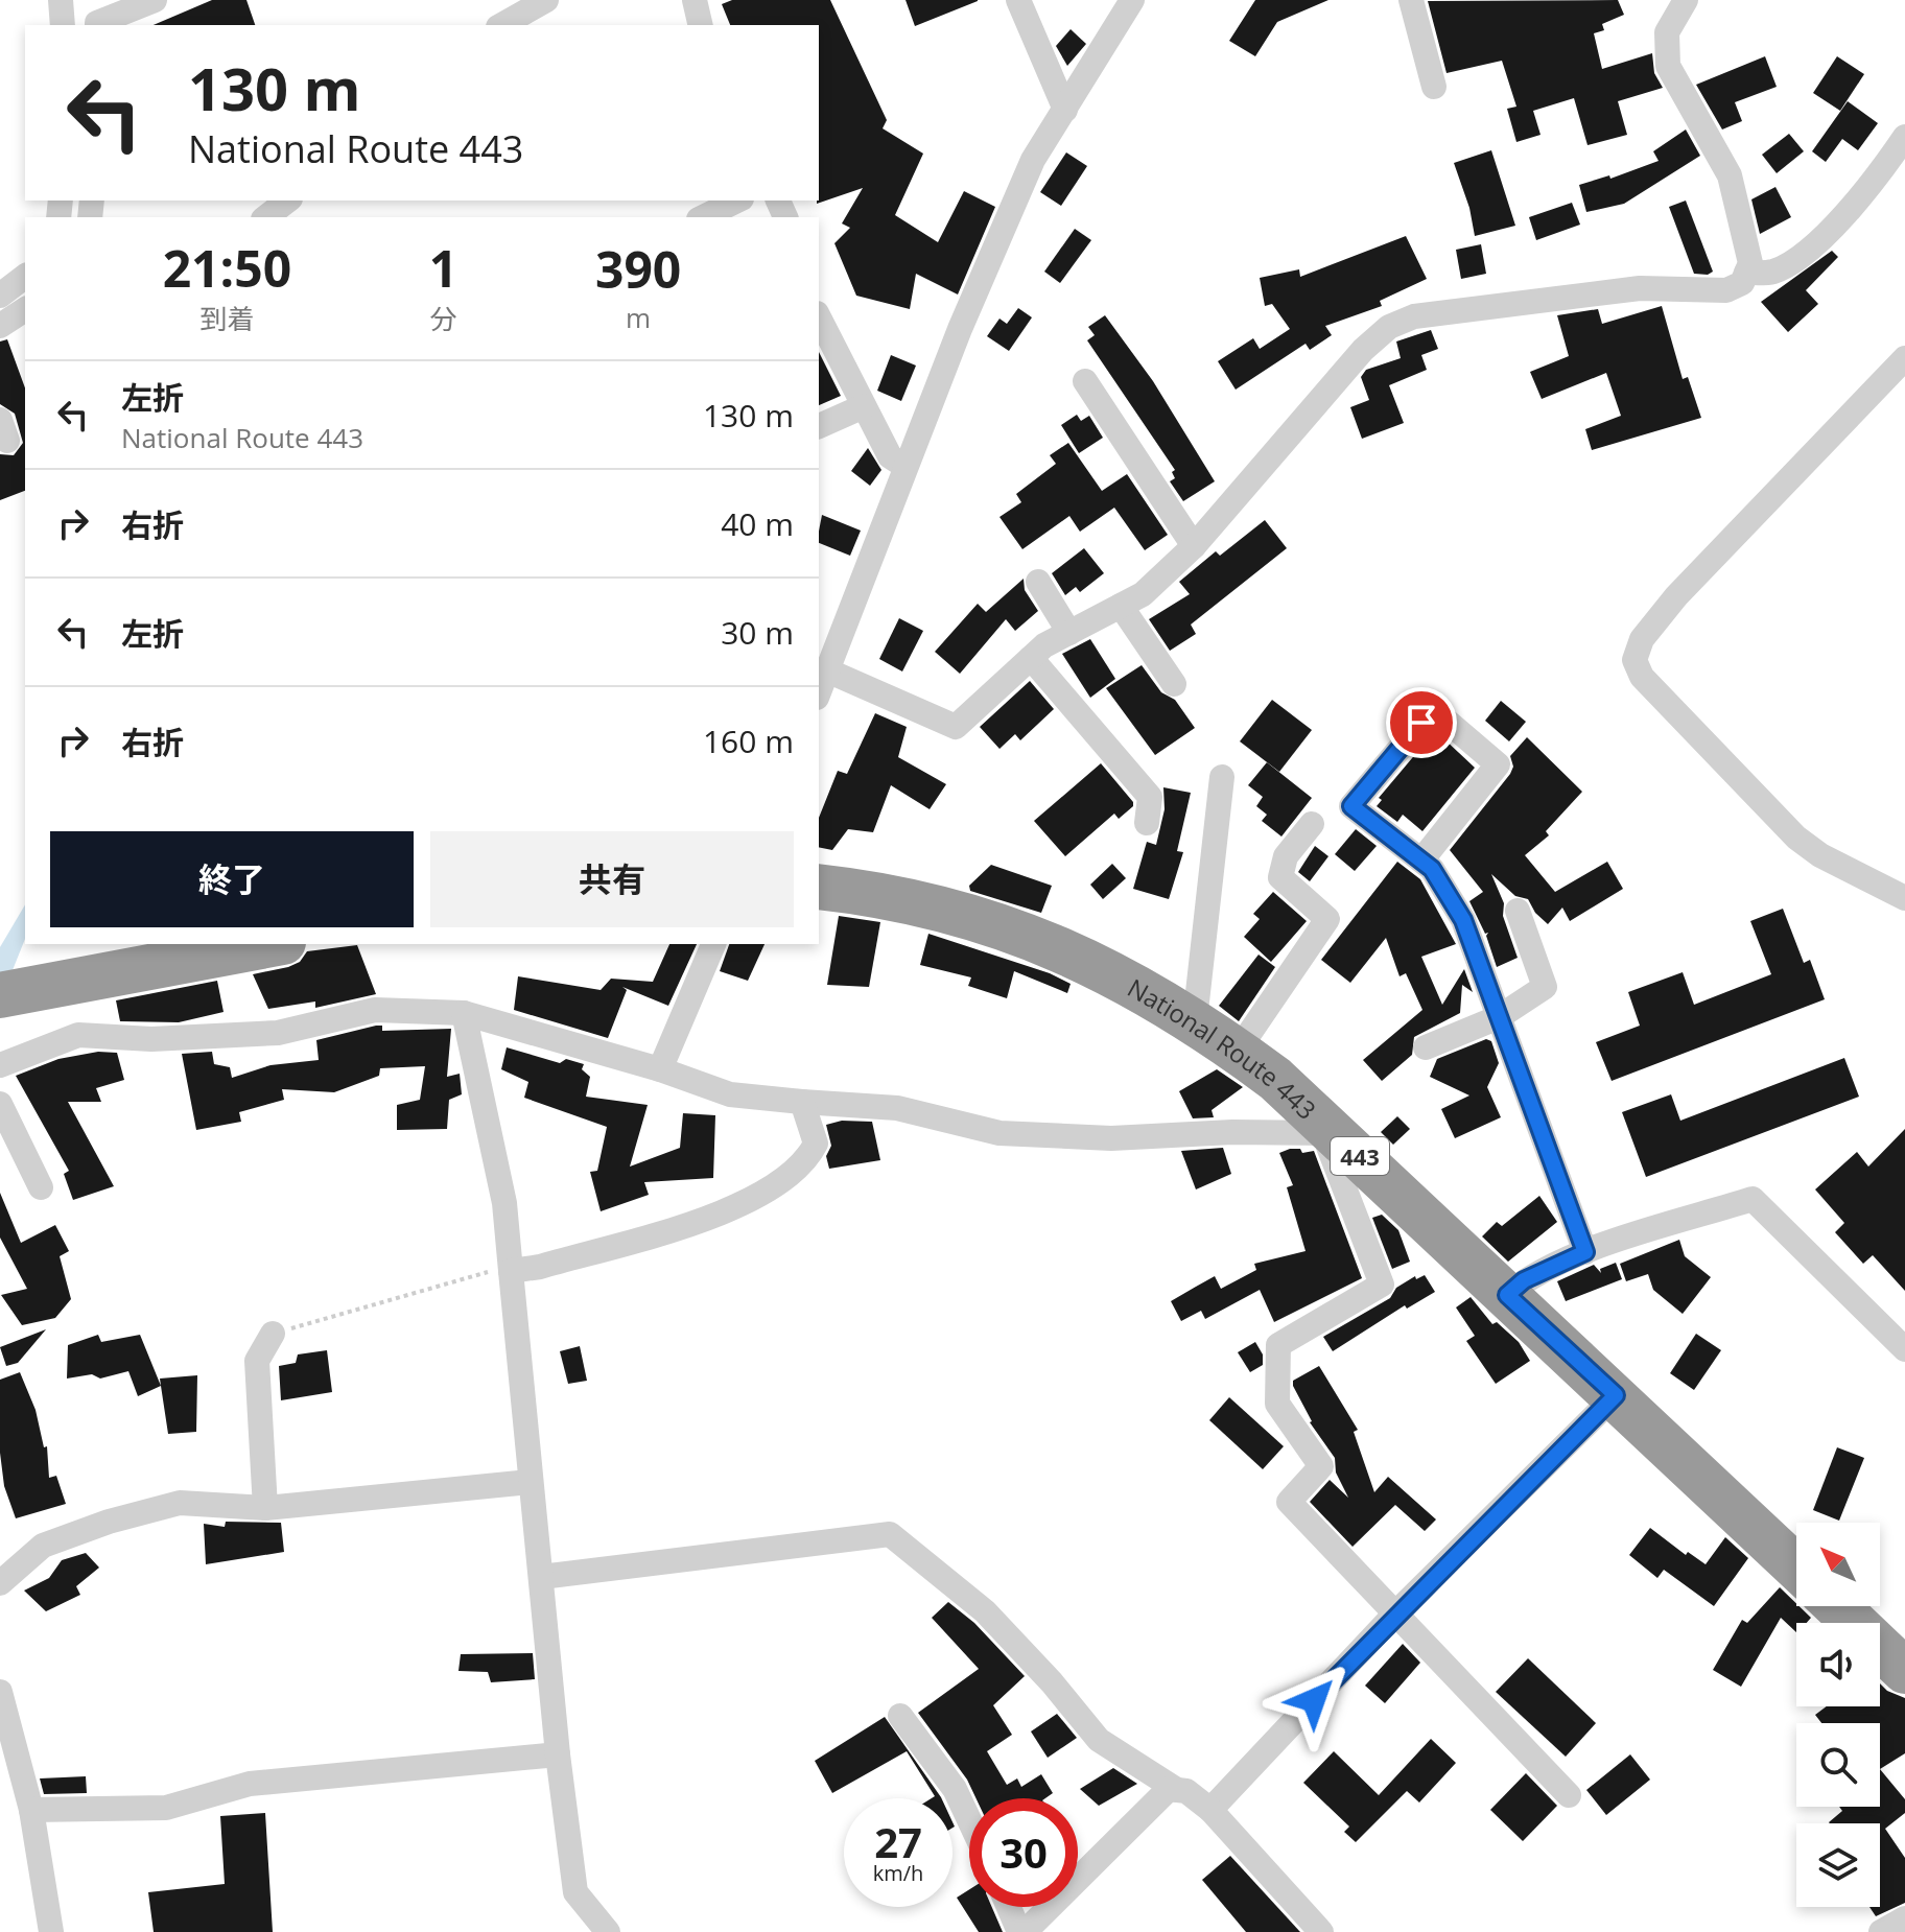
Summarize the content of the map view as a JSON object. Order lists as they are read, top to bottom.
{
  "streets": {
    "highway": ["National Route 443", "443"]
  },
  "north": "top left",
  "page": {
    "turn": ["130 m", "National Route 443"],
    "eta": [
      "21:50",
      "到着",
      "1",
      "分",
      "390",
      "m"
    ],
    "list": [
      {
        "name": "左折",
        "note": "National Route 443",
        "value": "130 m"
      },
      {
        "name": "右折",
        "value": "40 m"
      },
      {
        "name": "左折",
        "value": "30 m"
      },
      {
        "name": "右折",
        "value": "160 m"
      }
    ],
    "buttons": ["終了", "共有"],
    "speed": "27 km/h",
    "limit": "30"
  }
}
